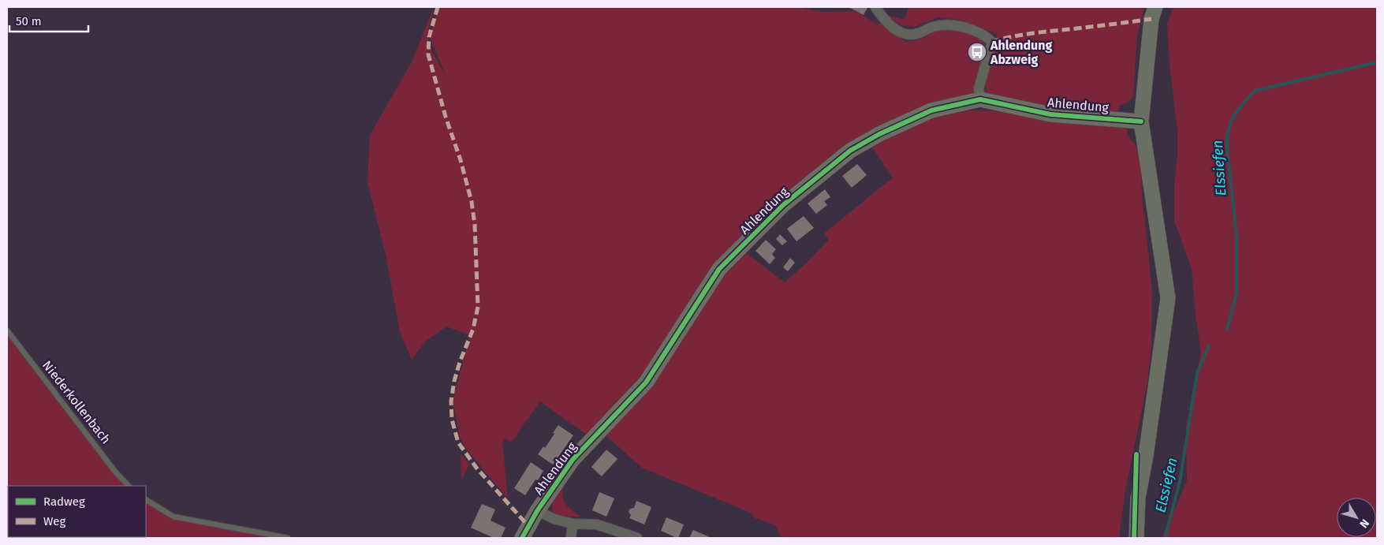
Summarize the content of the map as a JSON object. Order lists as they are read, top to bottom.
{
  "streets": {
    "street": ["Ahlendung"],
    "lane": ["Niederkollenbach"]
  },
  "water": ["Elssiefen"],
  "places": {
    "bus stop": ["Ahlendung Abzweig"]
  },
  "legend": ["Radweg", "Weg"],
  "scale_bar": "50 m",
  "north": "bottom right"
}
